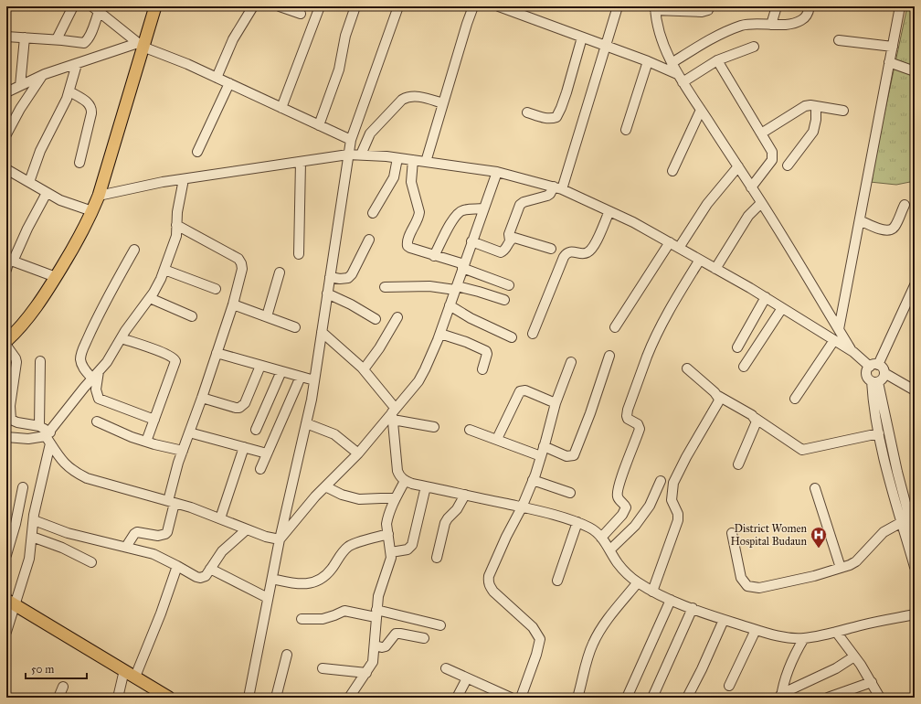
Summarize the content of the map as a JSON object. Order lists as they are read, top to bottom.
{
  "places": {
    "hospital": ["District Women Hospital Budaun"]
  },
  "scale_bar": "50 m"
}
